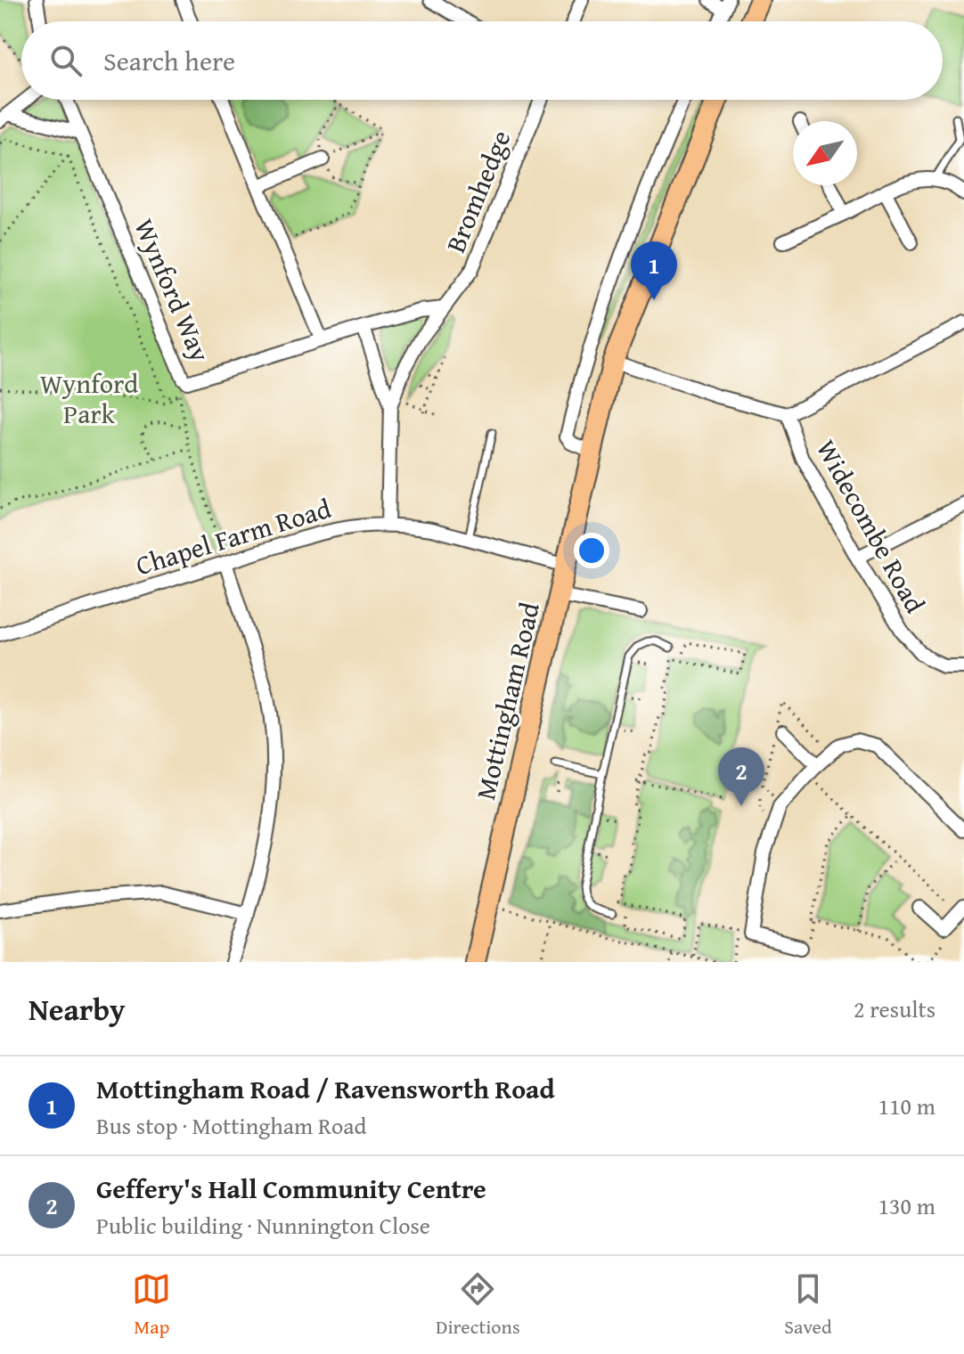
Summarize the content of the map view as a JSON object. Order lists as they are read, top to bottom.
{
  "streets": {
    "main road": ["Mottingham Road"],
    "street": [
      "Bromhedge",
      "Wynford Way",
      "Widecombe Road",
      "Chapel Farm Road"
    ]
  },
  "crossings": [
    ["Bromhedge", "Chapel Farm Road"],
    ["Chapel Farm Road", "Mottingham Road"]
  ],
  "parks": ["Wynford Park"],
  "north": "bottom left",
  "page": {
    "search": "Search here",
    "pins": ["1", "2"],
    "heading": ["Nearby", "2 results"],
    "list": [
      {
        "mark": "1",
        "name": "Mottingham Road / Ravensworth Road",
        "note": "Bus stop · Mottingham Road",
        "value": "110 m"
      },
      {
        "mark": "2",
        "name": "Geffery's Hall Community Centre",
        "note": "Public building · Nunnington Close",
        "value": "130 m"
      }
    ],
    "nav": ["Map", "Directions", "Saved"]
  }
}
